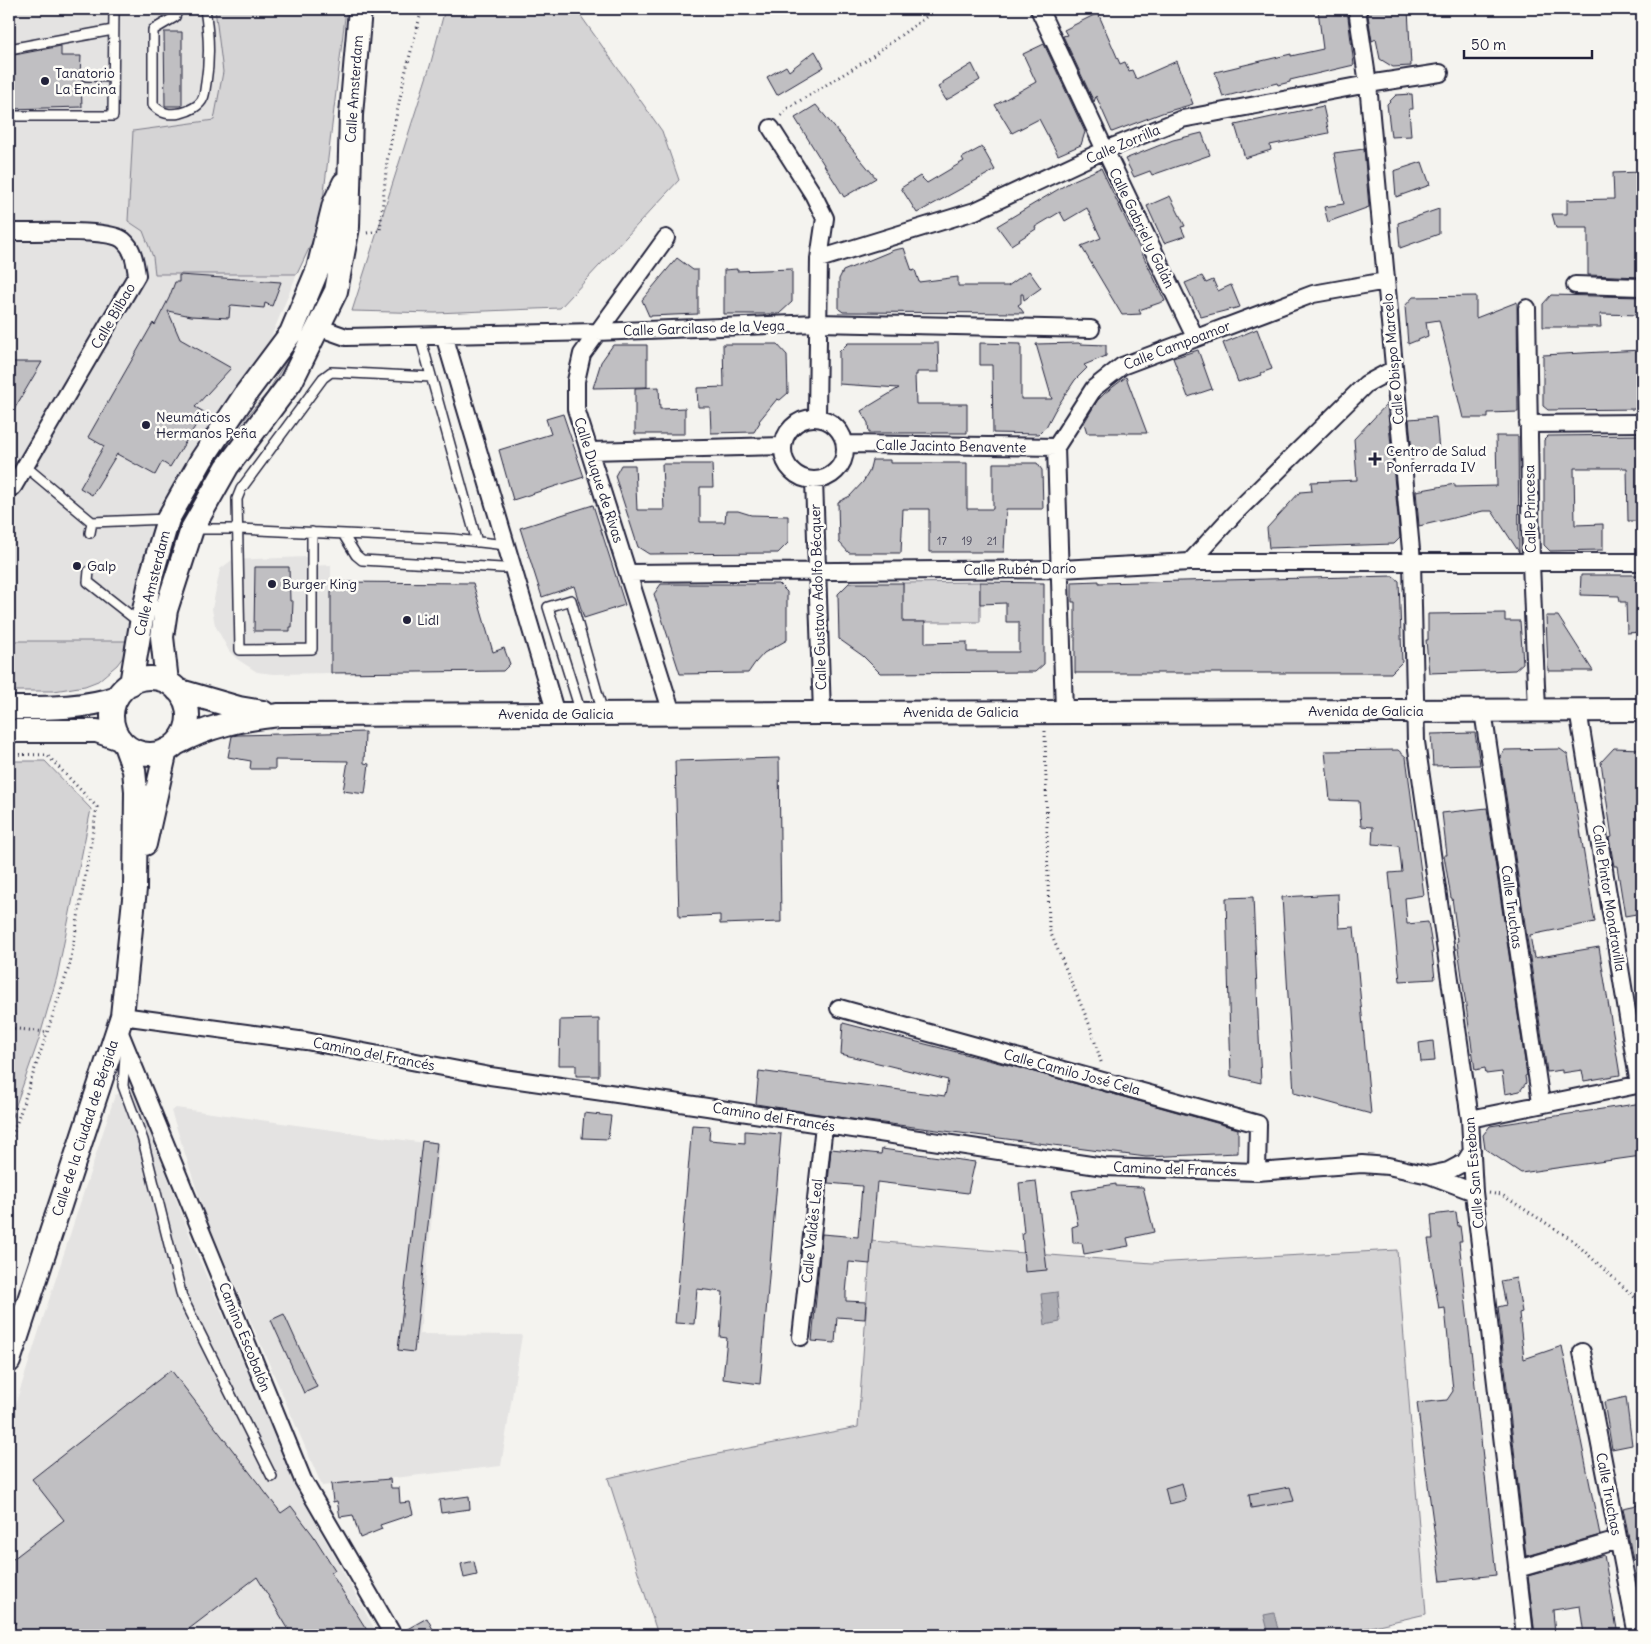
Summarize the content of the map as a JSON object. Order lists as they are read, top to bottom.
{
  "streets": {
    "street": [
      "Calle Amsterdam",
      "Calle Zorrilla",
      "Calle Gabriel y Galán",
      "Calle Bilbao",
      "Calle Garcilaso de la Vega",
      "Calle Campoamor",
      "Calle Obispo Marcelo",
      "Calle Jacinto Benavente",
      "Calle Duque de Rivas",
      "Calle Princesa",
      "Calle Rubén Darío",
      "Calle Gustavo Adolfo Bécquer",
      "Avenida de Galicia",
      "Calle Pintor Mondravilla",
      "Calle Truchas",
      "Camino del Francés",
      "Calle Camilo José Cela",
      "Calle de la Ciudad de Bérgida",
      "Calle San Esteban",
      "Calle Valdés Leal",
      "Camino Escobalón"
    ]
  },
  "crossings": [
    ["Calle Amsterdam", "Calle Garcilaso de la Vega"],
    ["Calle Amsterdam", "Avenida de Galicia"],
    ["Calle Amsterdam", "Calle de la Ciudad de Bérgida"],
    ["Calle Zorrilla", "Calle Gabriel y Galán"],
    ["Calle Zorrilla", "Calle Obispo Marcelo"],
    ["Calle Gabriel y Galán", "Calle Campoamor"],
    ["Calle Garcilaso de la Vega", "Calle Duque de Rivas"],
    ["Calle Campoamor", "Calle Obispo Marcelo"],
    ["Calle Campoamor", "Calle Jacinto Benavente"],
    ["Calle Obispo Marcelo", "Calle Rubén Darío"],
    ["Calle Obispo Marcelo", "Avenida de Galicia"],
    ["Calle Obispo Marcelo", "Calle San Esteban"],
    ["Calle Jacinto Benavente", "Calle Gustavo Adolfo Bécquer"],
    ["Calle Duque de Rivas", "Calle Rubén Darío"],
    ["Calle Duque de Rivas", "Avenida de Galicia"],
    ["Calle Princesa", "Calle Rubén Darío"],
    ["Calle Princesa", "Avenida de Galicia"],
    ["Calle Rubén Darío", "Calle Gustavo Adolfo Bécquer"],
    ["Calle Gustavo Adolfo Bécquer", "Avenida de Galicia"],
    ["Avenida de Galicia", "Calle Pintor Mondravilla"],
    ["Avenida de Galicia", "Calle Truchas"],
    ["Avenida de Galicia", "Calle de la Ciudad de Bérgida"],
    ["Avenida de Galicia", "Calle San Esteban"],
    ["Camino del Francés", "Calle Camilo José Cela"],
    ["Camino del Francés", "Calle de la Ciudad de Bérgida"],
    ["Camino del Francés", "Calle San Esteban"],
    ["Camino del Francés", "Calle Valdés Leal"],
    ["Camino del Francés", "Camino Escobalón"],
    ["Calle de la Ciudad de Bérgida", "Camino Escobalón"]
  ],
  "places": {
    "other": [
      "Tanatorio La Encina",
      "Neumáticos Hermanos Peña",
      "Galp",
      "Burger King",
      "Lidl"
    ],
    "health": ["Centro de Salud Ponferrada IV"]
  },
  "house_numbers": ["17", "19", "21"],
  "scale_bar": "50 m"
}
